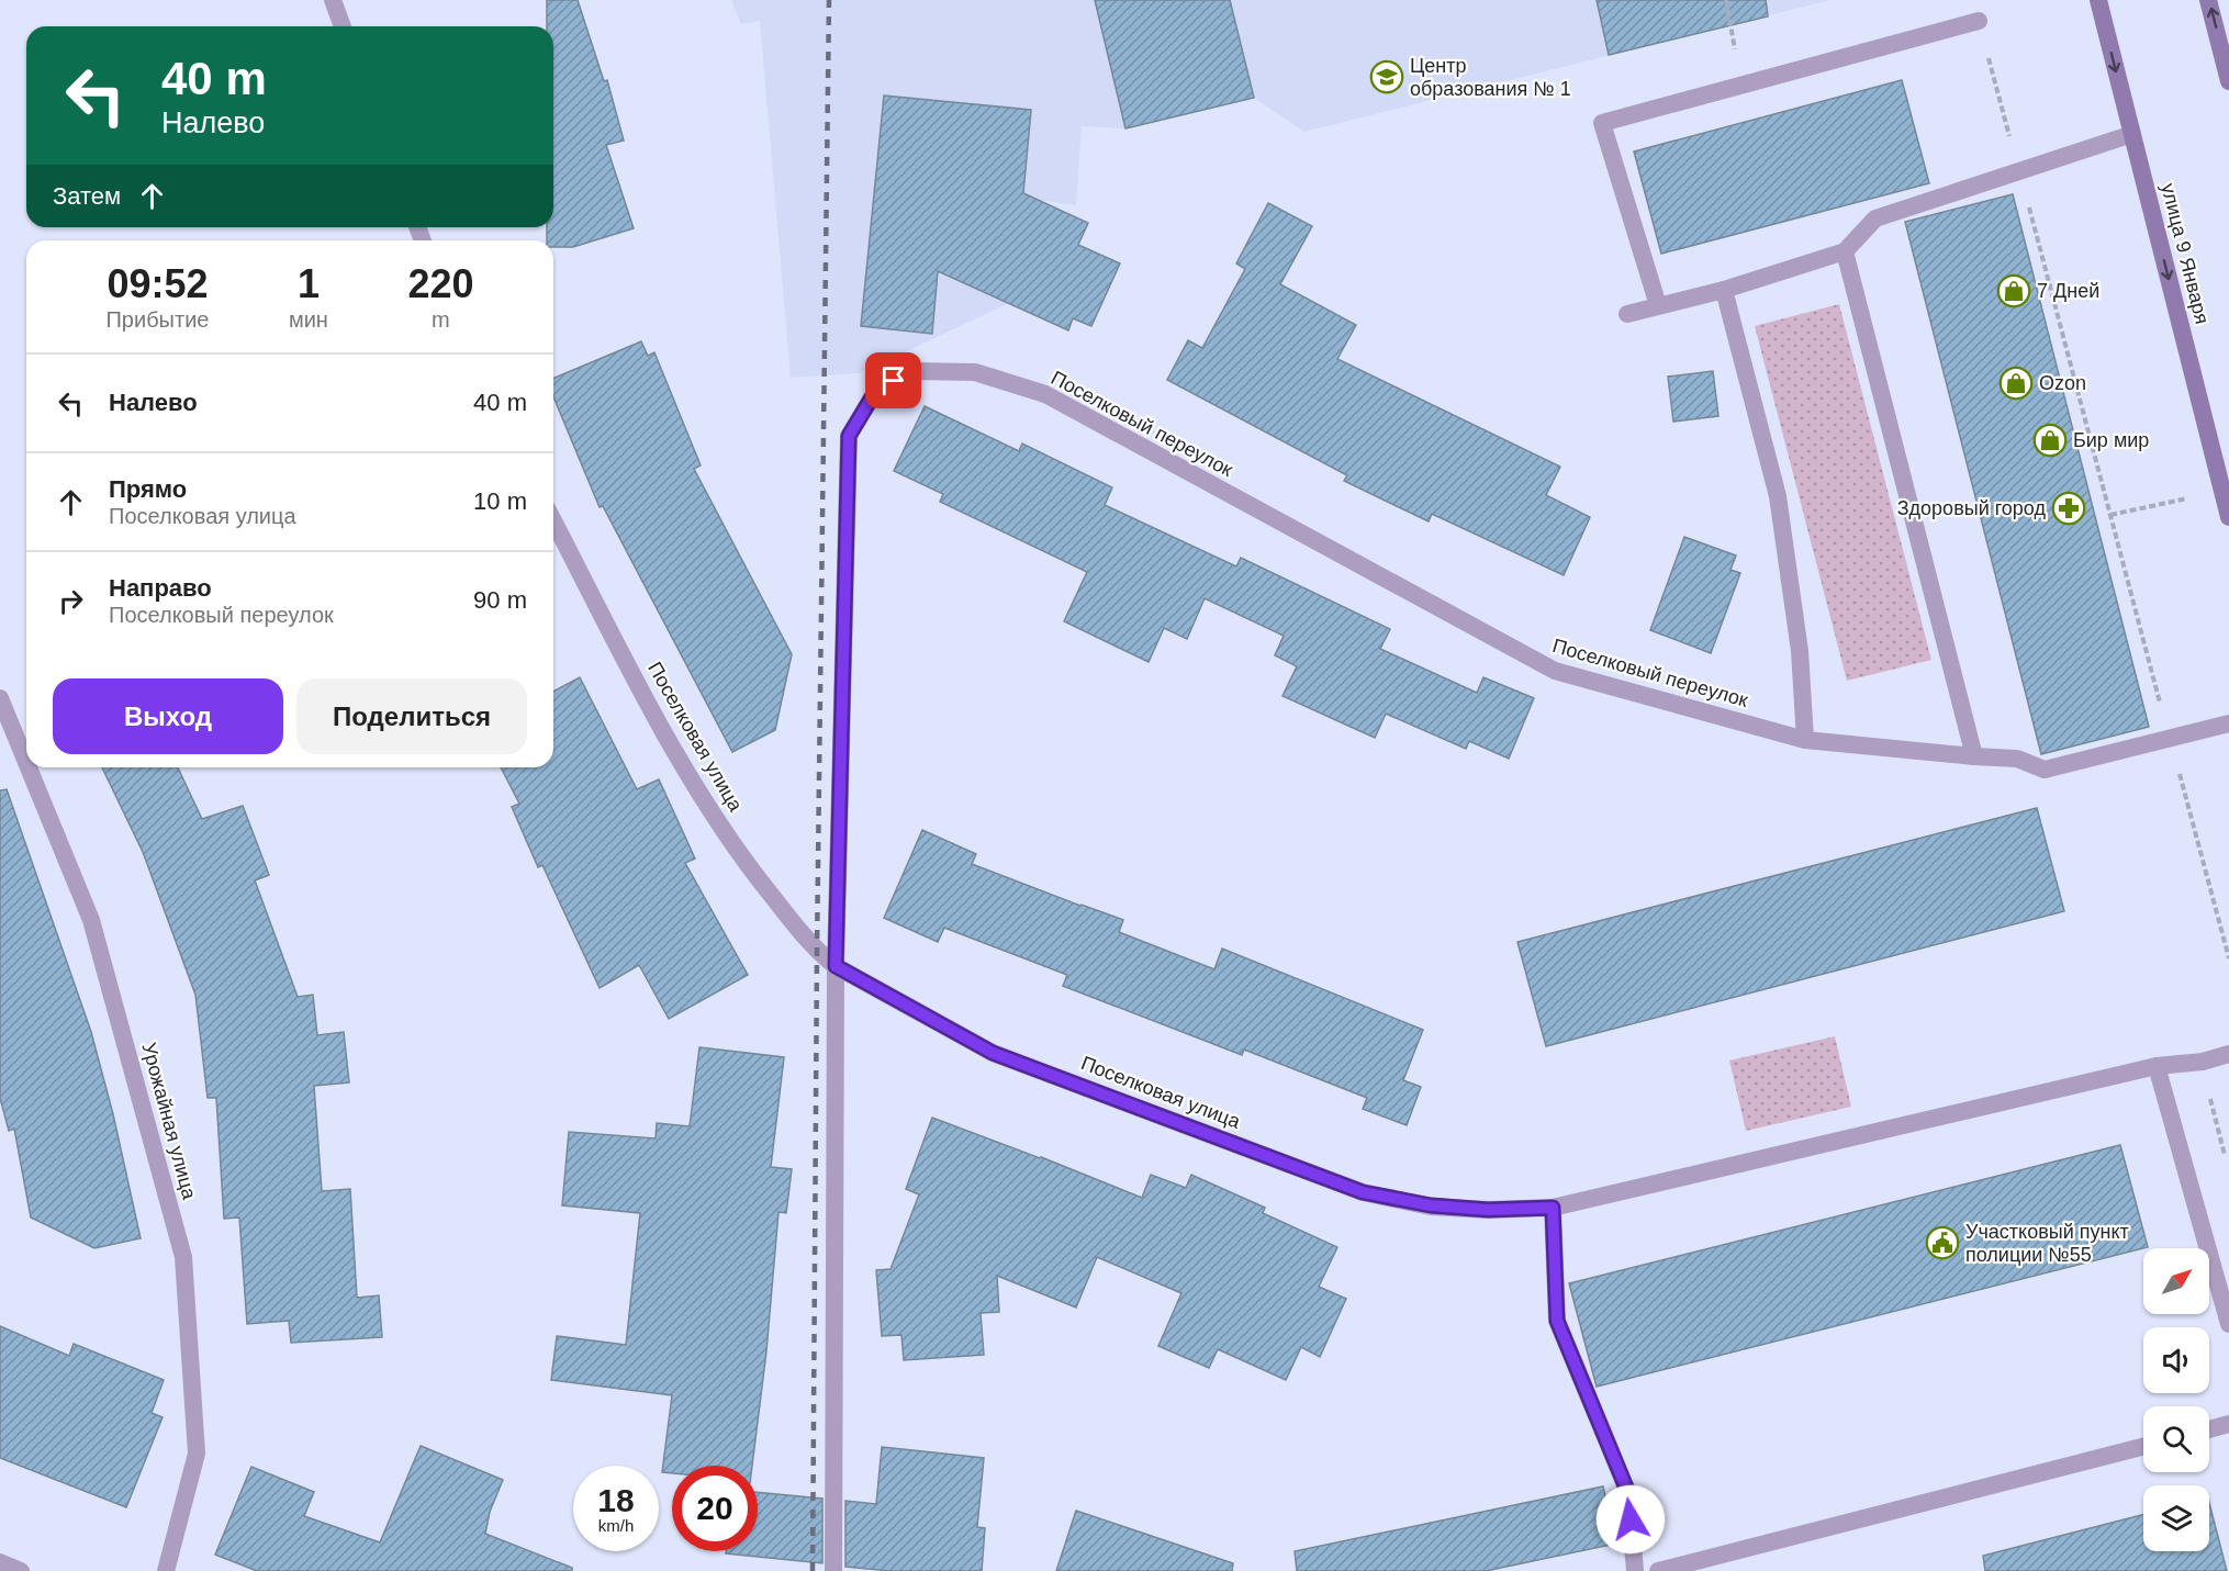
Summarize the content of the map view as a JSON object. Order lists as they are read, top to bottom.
{
  "streets": {
    "main road": ["улица 9 Января"],
    "street": ["Поселковый переулок", "Поселковая улица", "Урожайная улица"]
  },
  "crossings": [
    ["Поселковый переулок", "Поселковая улица"]
  ],
  "one_way": ["улица 9 Января"],
  "places": {
    "school or university": ["Центр образования № 1"],
    "shop": ["7 Дней", "Ozon", "Бир мир"],
    "pharmacy": ["Здоровый город"],
    "public building": ["Участковый пункт полиции №55"]
  },
  "north": "top right",
  "page": {
    "turn": ["40 m", "Налево"],
    "then": "Затем",
    "eta": [
      "09:52",
      "Прибытие",
      "1",
      "мин",
      "220",
      "m"
    ],
    "list": [
      {
        "name": "Налево",
        "value": "40 m"
      },
      {
        "name": "Прямо",
        "note": "Поселковая улица",
        "value": "10 m"
      },
      {
        "name": "Направо",
        "note": "Поселковый переулок",
        "value": "90 m"
      }
    ],
    "buttons": ["Выход", "Поделиться"],
    "speed": "18 km/h",
    "limit": "20"
  }
}
